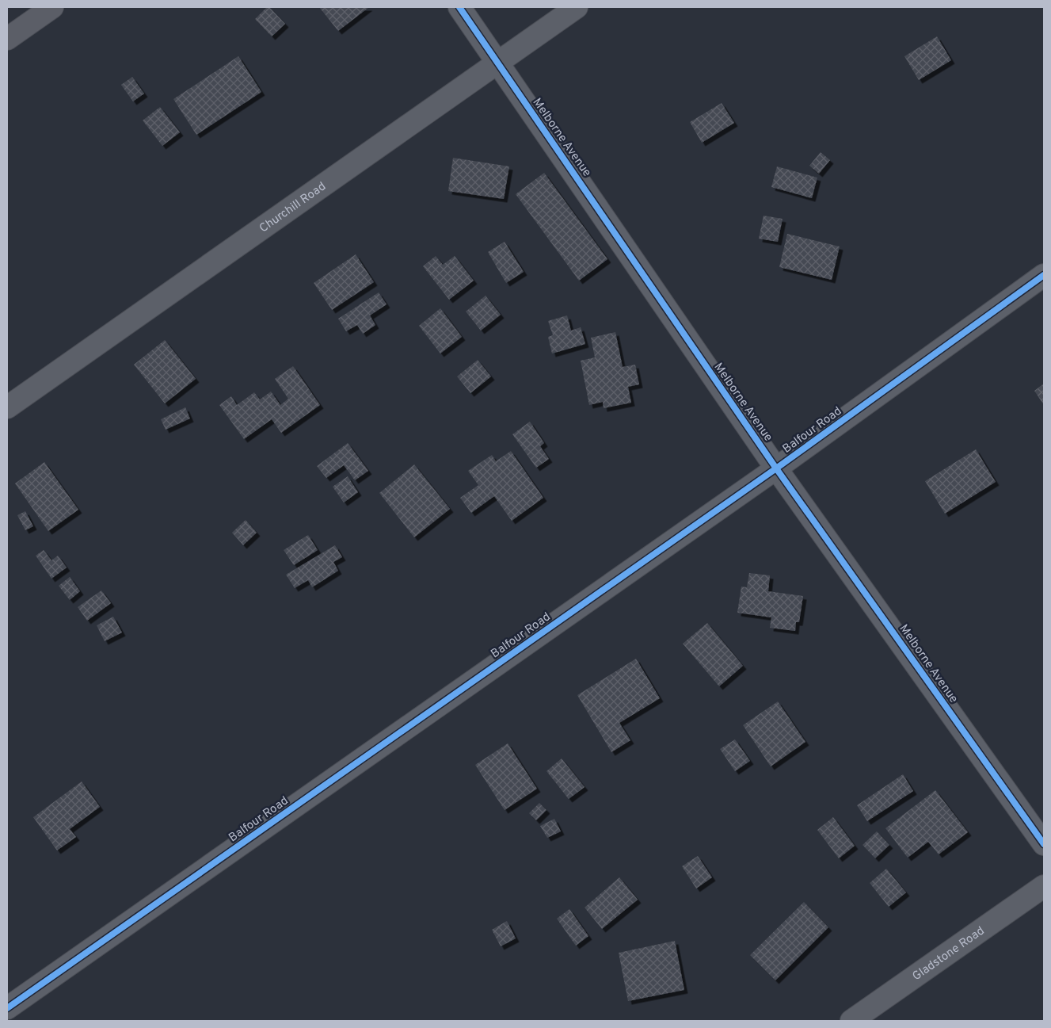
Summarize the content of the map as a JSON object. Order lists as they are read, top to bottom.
{
  "streets": {
    "street": [
      "Melborne Avenue",
      "Churchill Road",
      "Balfour Road",
      "Gladstone Road"
    ]
  },
  "crossings": [
    ["Melborne Avenue", "Churchill Road"],
    ["Melborne Avenue", "Balfour Road"]
  ]
}
